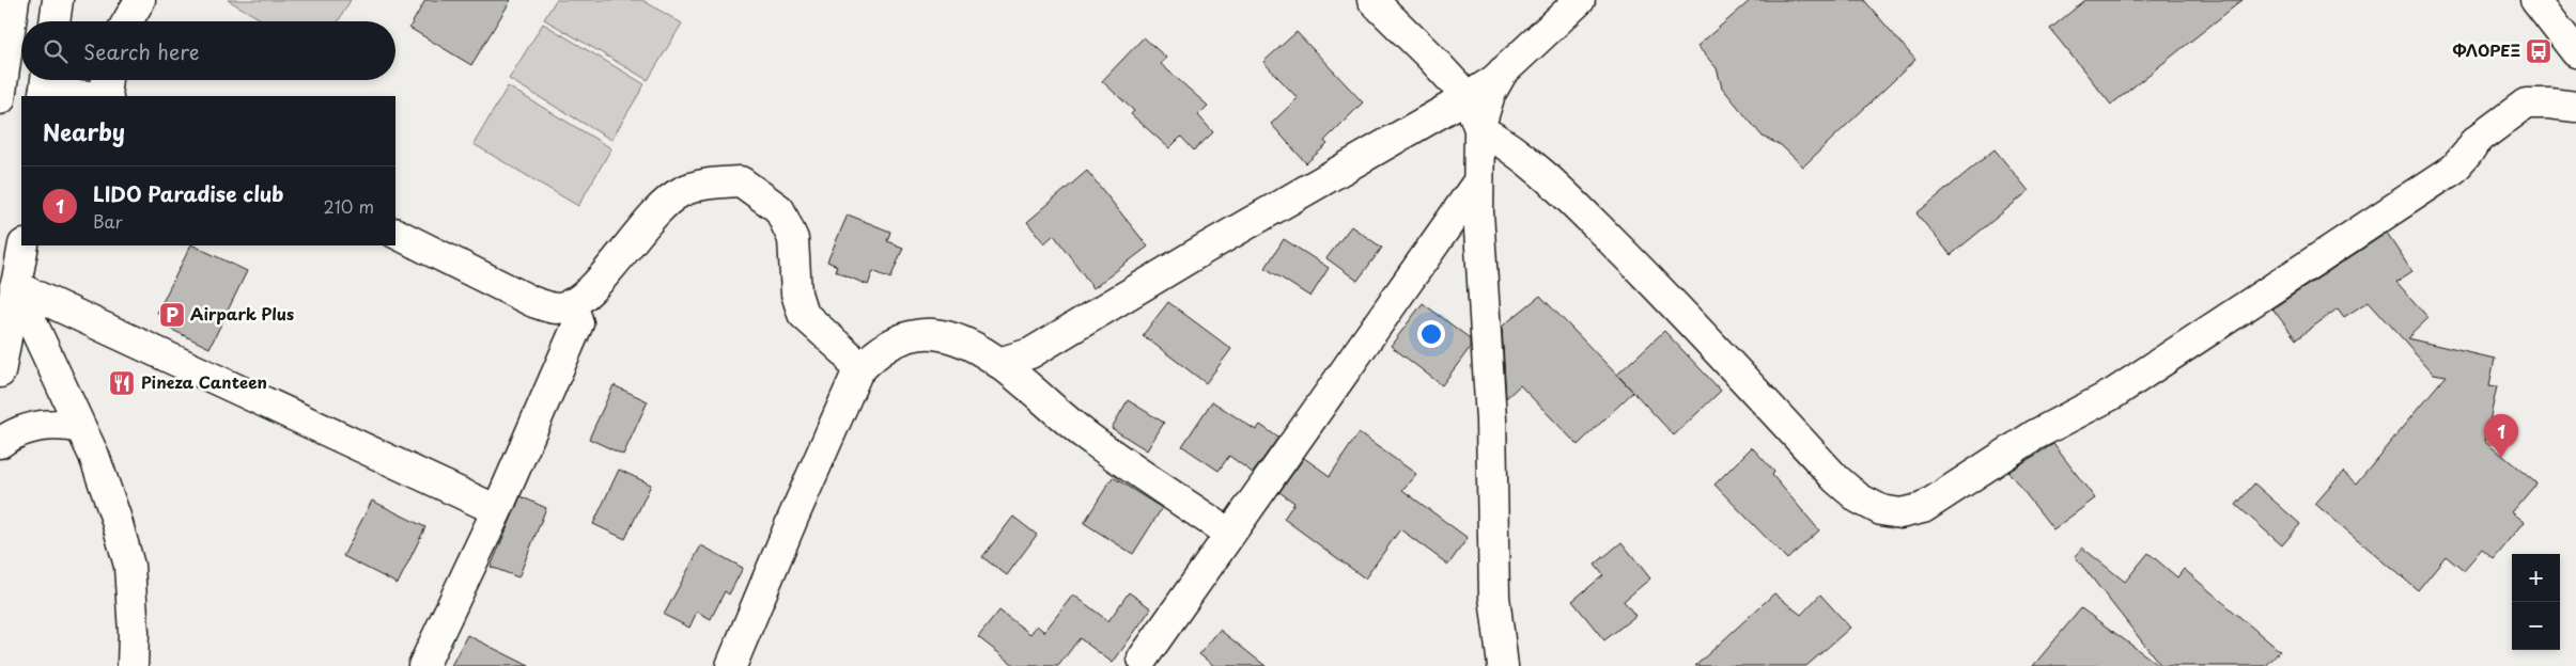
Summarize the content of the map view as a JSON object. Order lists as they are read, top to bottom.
{
  "places": {
    "bus stop": ["ΦΛΟΡΕΞ"],
    "parking": ["Airpark Plus"],
    "restaurant": ["Pineza Canteen"]
  },
  "page": {
    "search": "Search here",
    "heading": "Nearby",
    "list": [
      {
        "mark": "1",
        "name": "LIDO Paradise club",
        "note": "Bar",
        "value": "210 m"
      }
    ],
    "pins": "1",
    "map_buttons": ["+", "−"]
  }
}
